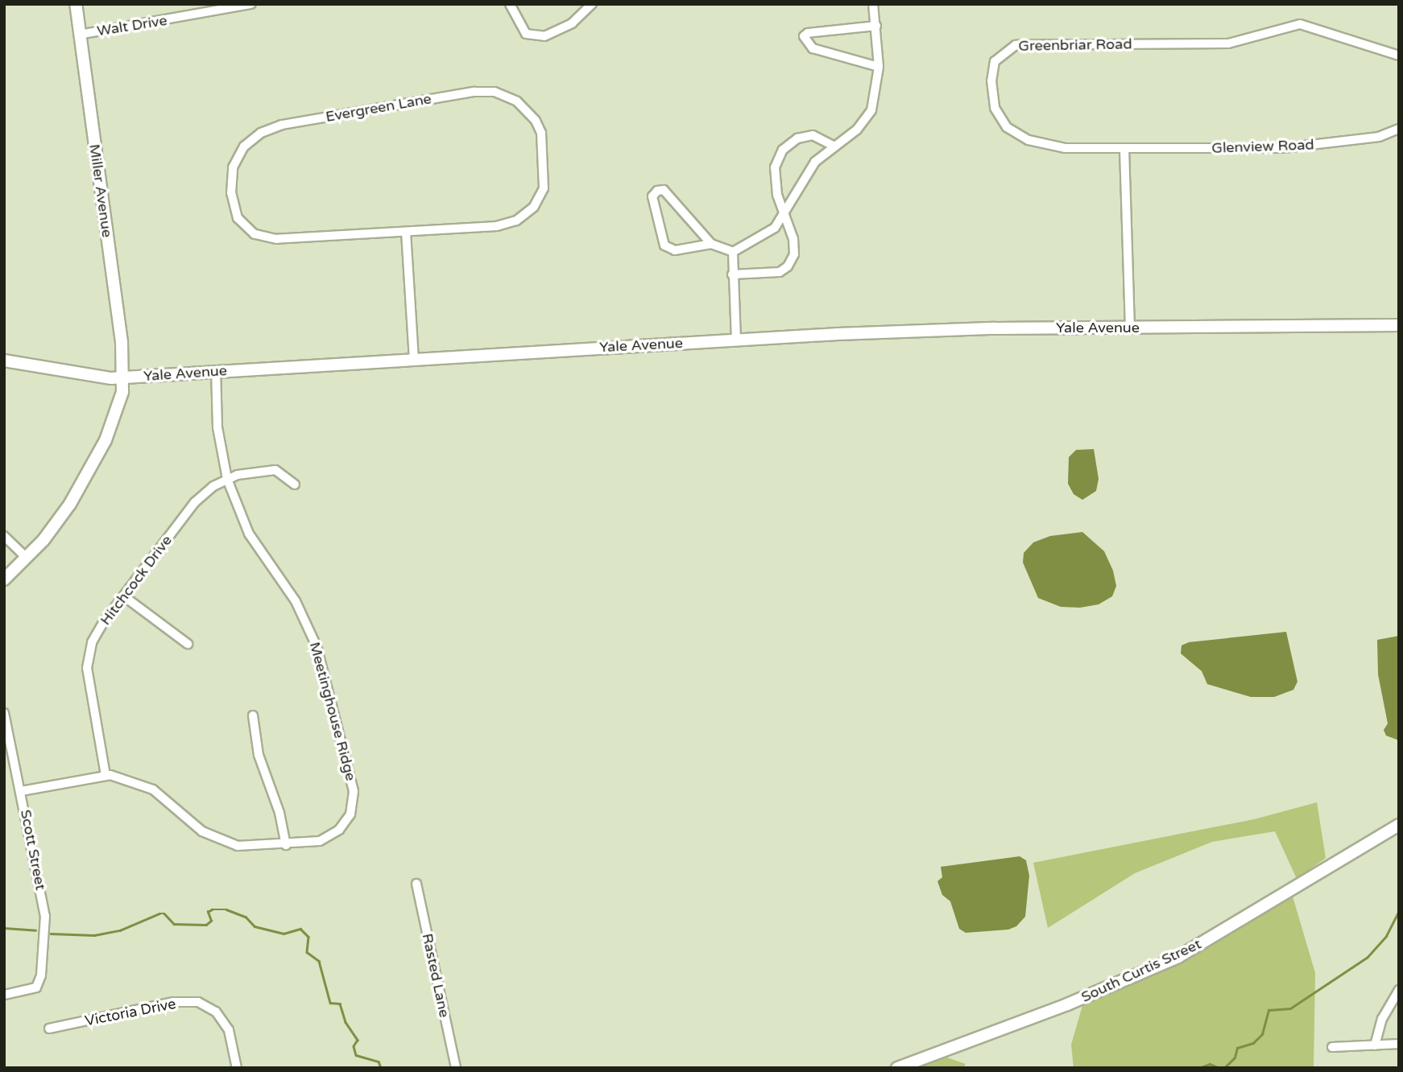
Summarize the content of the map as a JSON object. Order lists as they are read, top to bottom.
{
  "streets": {
    "street": [
      "Walt Drive",
      "Greenbriar Road",
      "Evergreen Lane",
      "Glenview Road",
      "Miller Avenue",
      "Yale Avenue",
      "Hitchcock Drive",
      "Meetinghouse Ridge",
      "Scott Street",
      "South Curtis Street",
      "Rasted Lane",
      "Victoria Drive"
    ]
  },
  "crossings": [
    ["Walt Drive", "Miller Avenue"],
    ["Greenbriar Road", "Glenview Road"],
    ["Miller Avenue", "Yale Avenue"],
    ["Yale Avenue", "Meetinghouse Ridge"],
    ["Hitchcock Drive", "Meetinghouse Ridge"],
    ["Meetinghouse Ridge", "Scott Street"]
  ]
}
